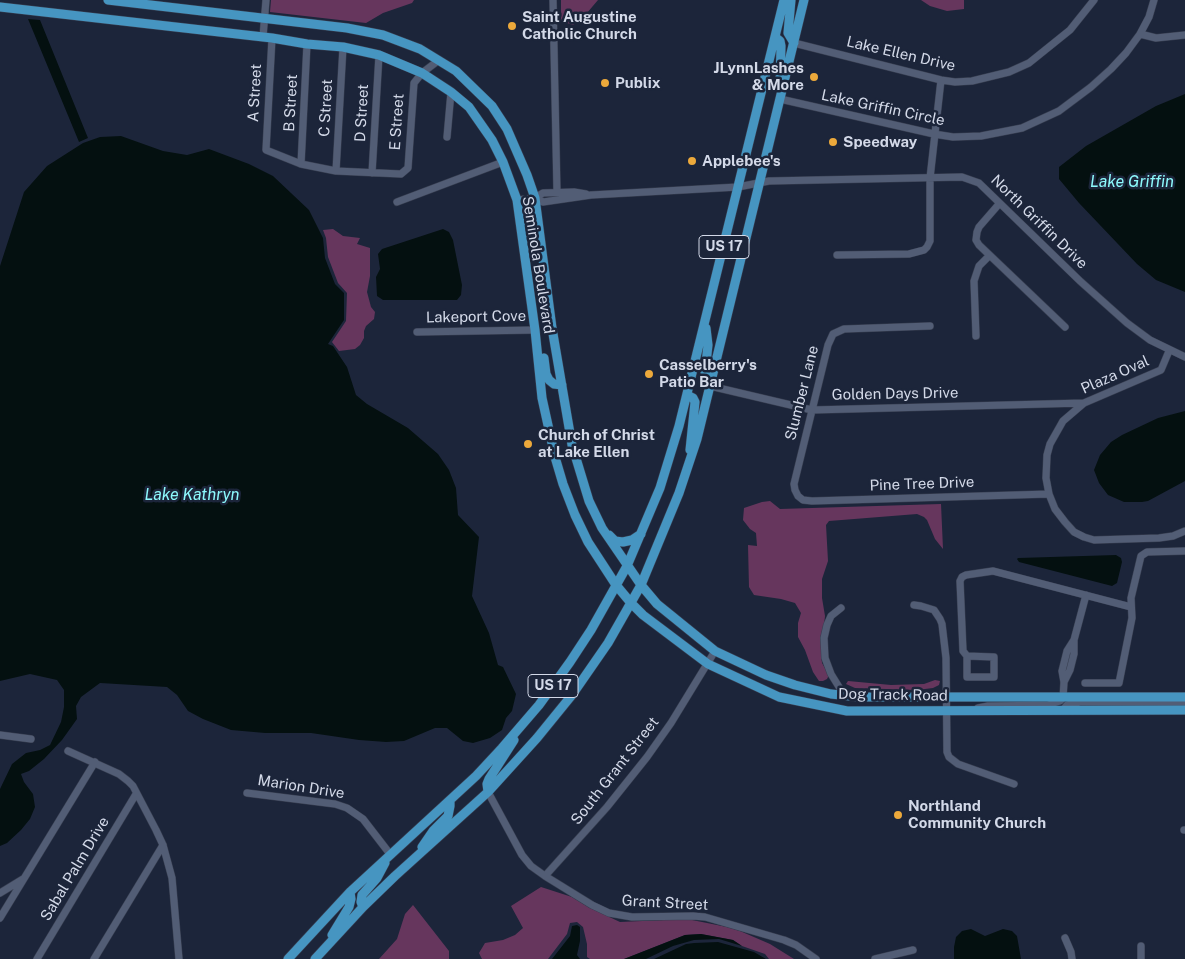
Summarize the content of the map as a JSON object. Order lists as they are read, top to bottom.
{
  "streets": {
    "main road": ["US 17", "Seminola Boulevard", "Dog Track Road"],
    "street": [
      "Lake Ellen Drive",
      "A Street",
      "B Street",
      "C Street",
      "Lake Griffin Circle",
      "D Street",
      "E Street",
      "North Griffin Drive",
      "Lakeport Cove",
      "Plaza Oval",
      "Slumber Lane",
      "Golden Days Drive",
      "Pine Tree Drive",
      "South Grant Street",
      "Marion Drive",
      "Sabal Palm Drive",
      "Grant Street"
    ]
  },
  "crossings": [
    ["Lake Ellen Drive", "US 17"],
    ["A Street", "B Street"],
    ["A Street", "Seminola Boulevard"],
    ["B Street", "Seminola Boulevard"],
    ["C Street", "Seminola Boulevard"],
    ["Lake Griffin Circle", "US 17"],
    ["D Street", "E Street"],
    ["D Street", "Seminola Boulevard"],
    ["E Street", "Seminola Boulevard"],
    ["North Griffin Drive", "US 17"],
    ["North Griffin Drive", "Plaza Oval"],
    ["US 17", "Seminola Boulevard"],
    ["US 17", "Golden Days Drive"],
    ["US 17", "Dog Track Road"],
    ["US 17", "Marion Drive"],
    ["US 17", "Grant Street"],
    ["Seminola Boulevard", "Lakeport Cove"],
    ["Seminola Boulevard", "Dog Track Road"],
    ["Plaza Oval", "Golden Days Drive"],
    ["Plaza Oval", "Pine Tree Drive"],
    ["Slumber Lane", "Golden Days Drive"],
    ["Slumber Lane", "Pine Tree Drive"],
    ["Dog Track Road", "South Grant Street"],
    ["South Grant Street", "Grant Street"]
  ],
  "water": ["Lake Griffin", "Lake Kathryn"],
  "places": [
    "Saint Augustine Catholic Church",
    "JLynnLashes & More",
    "Publix",
    "Speedway",
    "Applebee's",
    "Casselberry's Patio Bar",
    "Church of Christ at Lake Ellen",
    "Northland Community Church"
  ]
}
